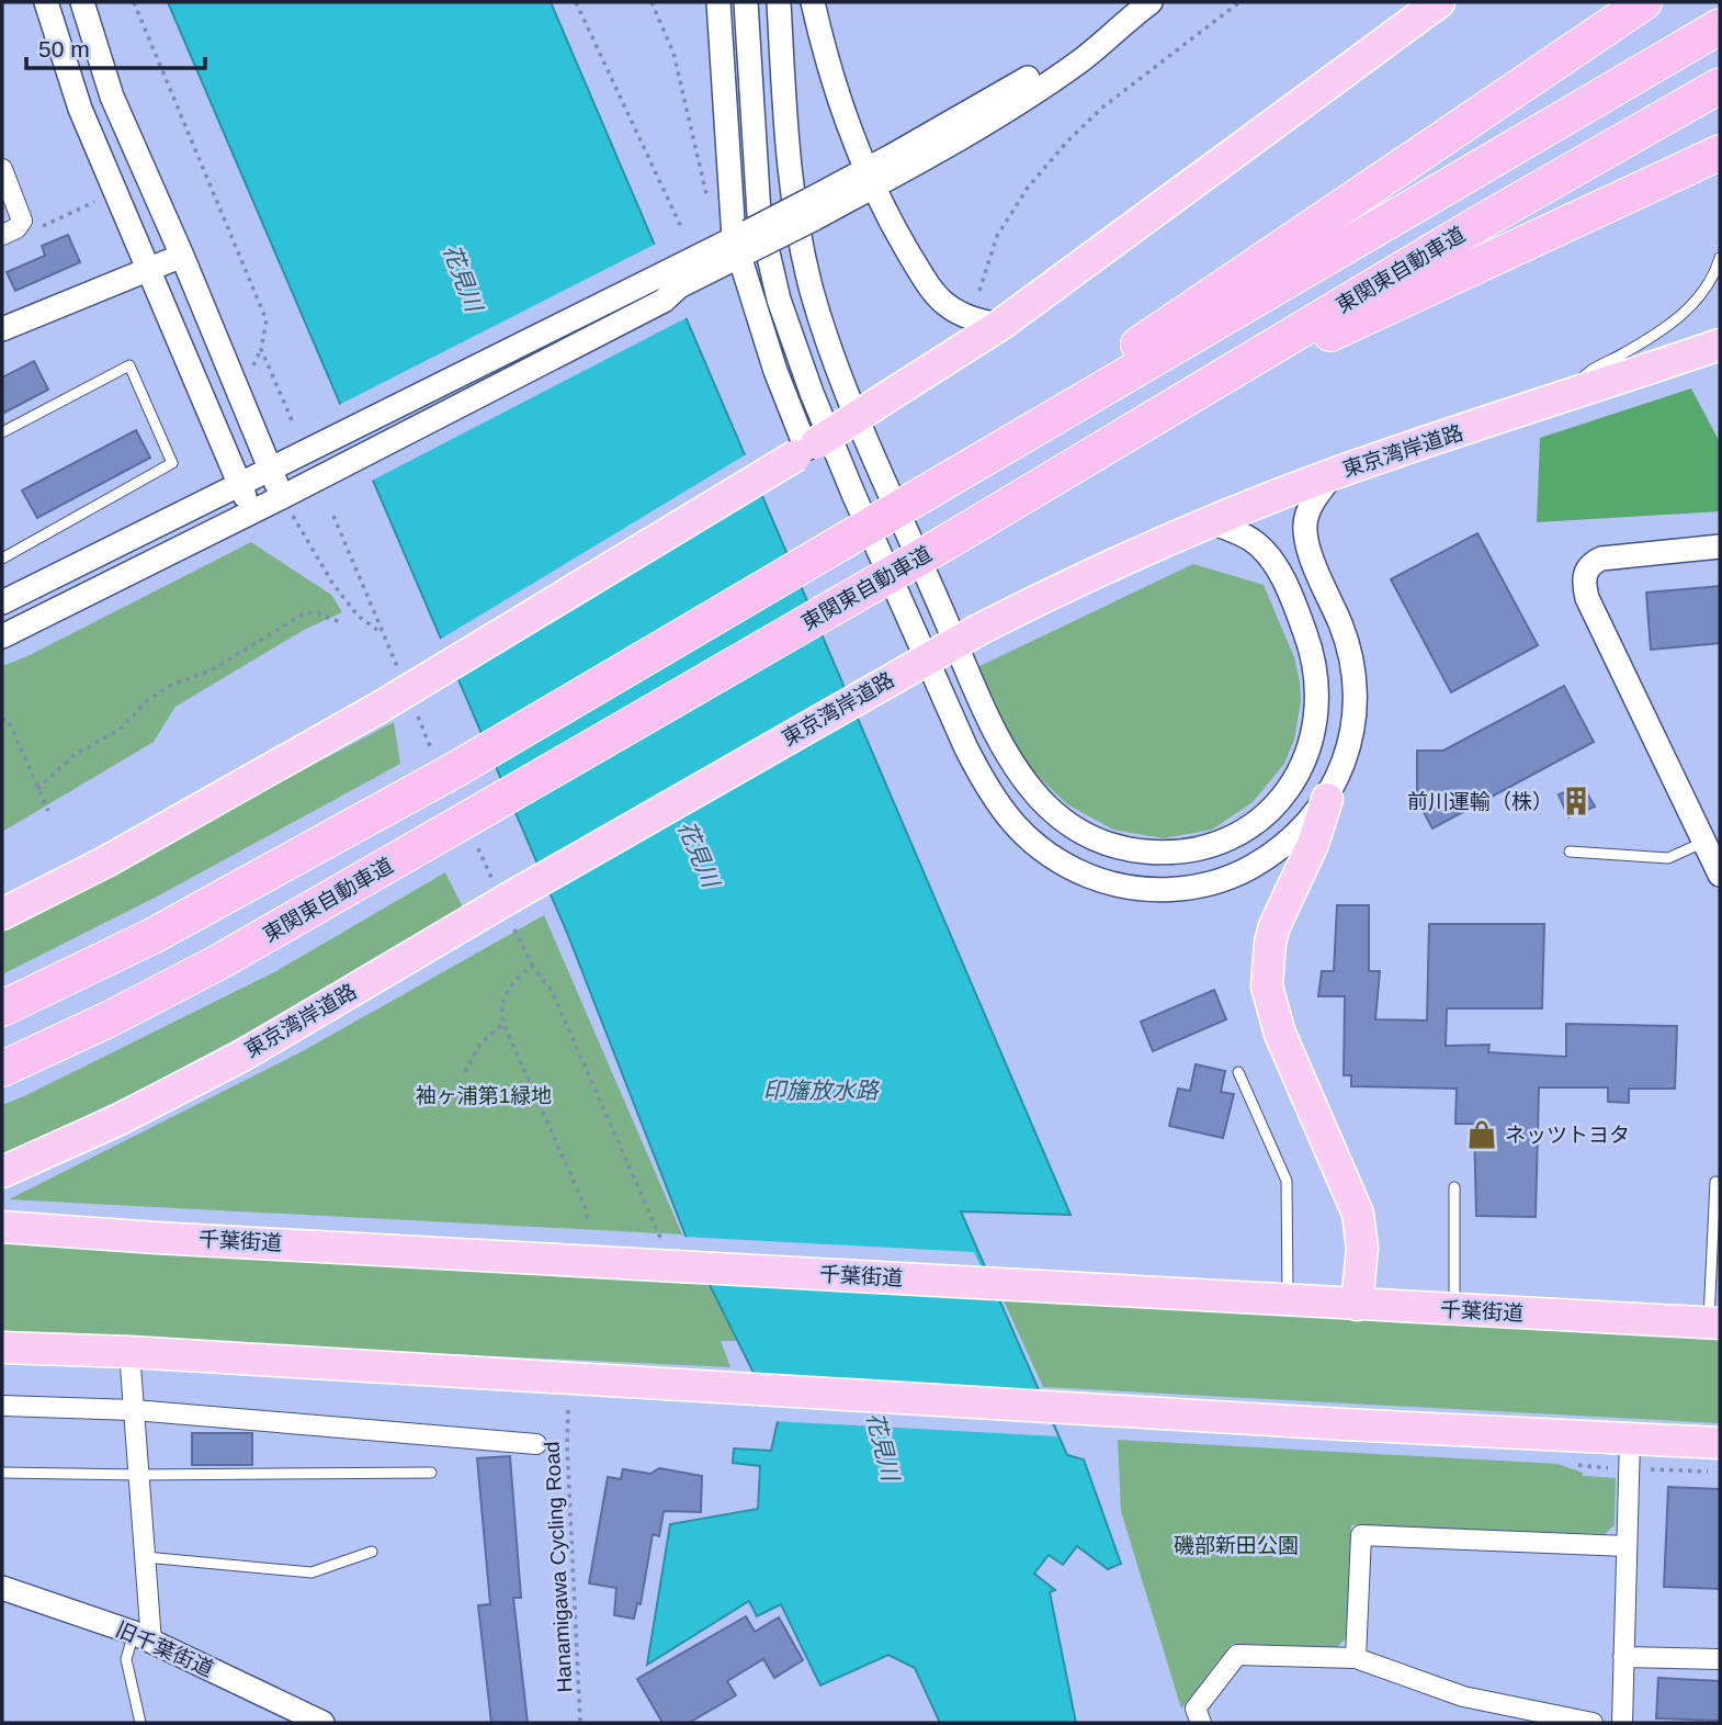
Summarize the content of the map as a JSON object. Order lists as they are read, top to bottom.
{
  "streets": {
    "highway": ["東関東自動車道", "東京湾岸道路", "千葉街道"],
    "street": ["旧千葉街道"],
    "path": ["Hanamigawa Cycling Road"]
  },
  "water": ["花見川", "印旛放水路"],
  "parks": ["袖ヶ浦第1緑地", "磯部新田公園"],
  "places": {
    "building": ["前川運輸（株）"],
    "shop": ["ネッツトヨタ"]
  },
  "scale_bar": "50 m"
}
